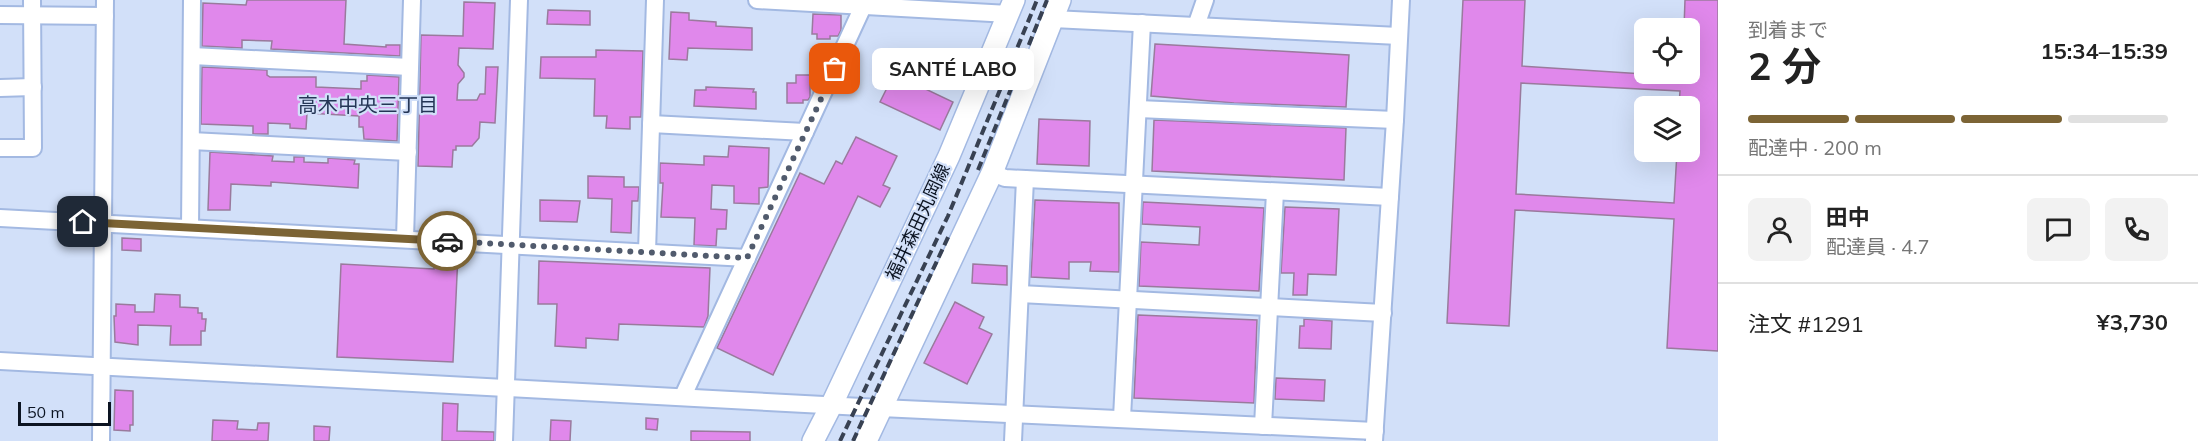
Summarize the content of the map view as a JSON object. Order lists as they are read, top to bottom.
{
  "streets": {
    "main road": ["福井森田丸岡線"]
  },
  "districts": ["高木中央三丁目"],
  "places": ["SANTÉ LABO"],
  "scale_bar": "50 m",
  "page": {
    "heading": ["2 分", "到着まで", "15:34–15:39"],
    "panel": [
      "田中",
      "配達員 · 4.7",
      "注文 #1291",
      "¥3,730"
    ],
    "bubble": "SANTÉ LABO",
    "bar": "配達中 · 200 m",
    "scale": "50 m"
  }
}
